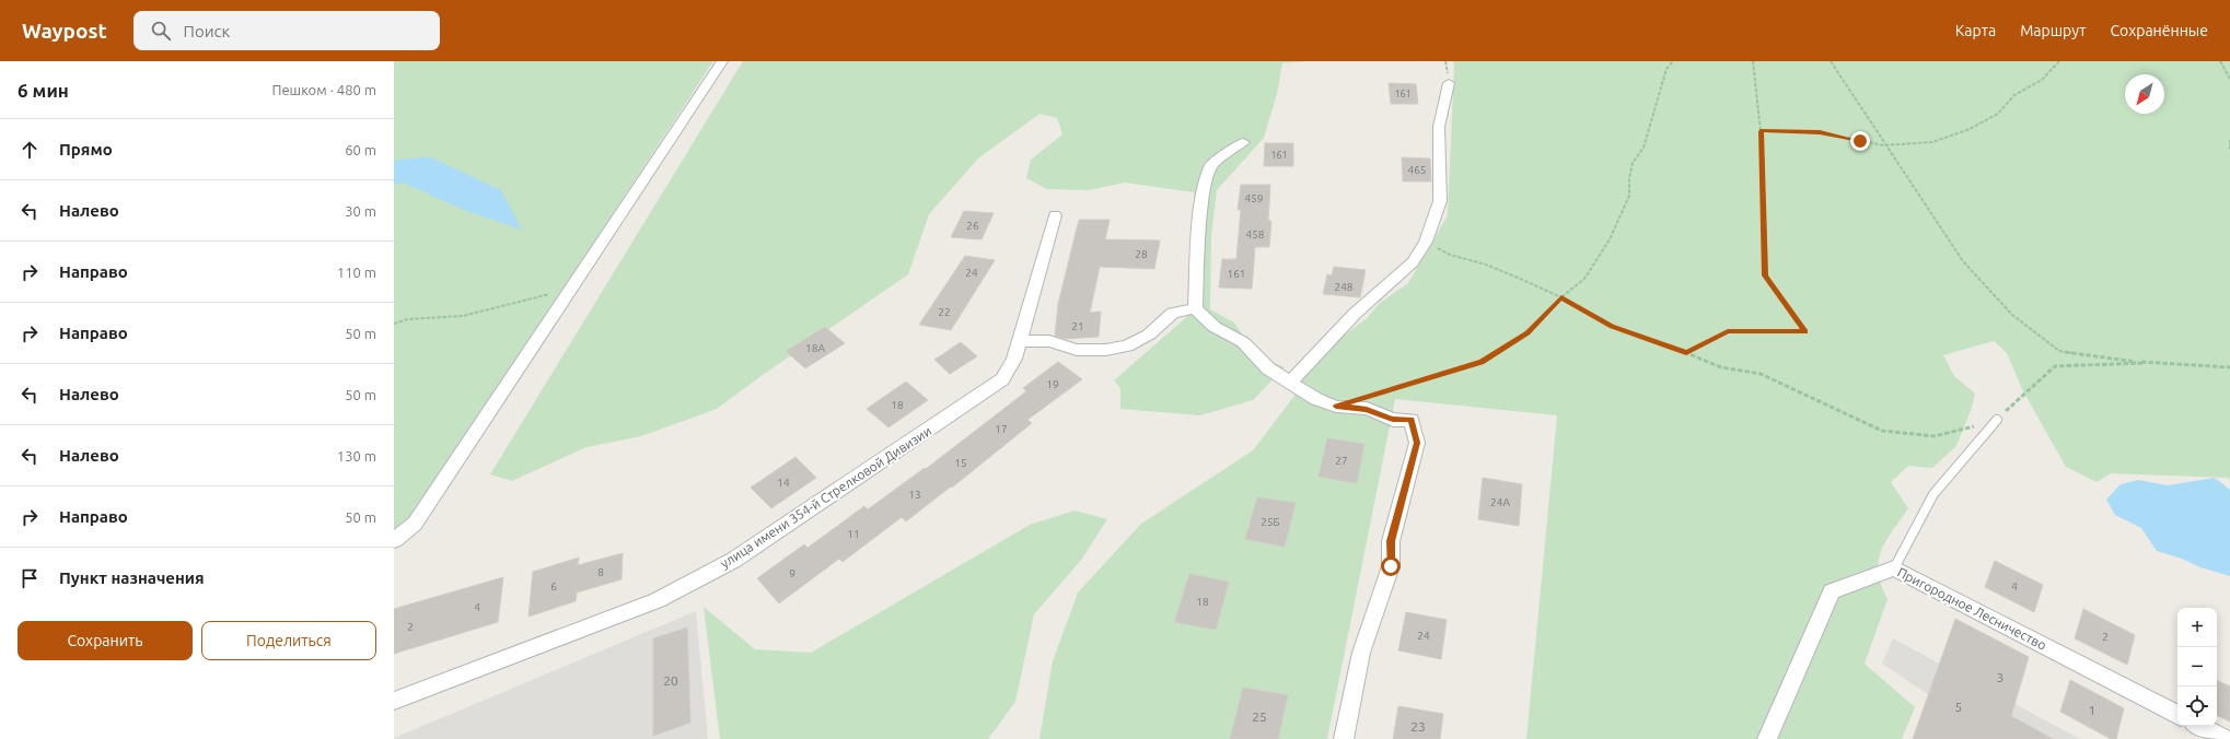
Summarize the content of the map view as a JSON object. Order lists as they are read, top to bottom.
{
  "streets": {
    "street": ["улица имени 354-й Стрелковой Дивизии", "Пригородное Лесничество"]
  },
  "house_numbers": [
    "161",
    "161",
    "465",
    "459",
    "26",
    "458",
    "28",
    "24",
    "161",
    "248",
    "22",
    "21",
    "18А",
    "19",
    "18",
    "17",
    "27",
    "15",
    "14",
    "13",
    "24А",
    "25Б",
    "11",
    "8",
    "9",
    "6",
    "4",
    "18",
    "4",
    "2",
    "24",
    "2",
    "3",
    "20",
    "5",
    "1",
    "25",
    "23"
  ],
  "north": "bottom left",
  "page": {
    "header": "Waypost",
    "search": "Поиск",
    "nav": ["Карта", "Маршрут", "Сохранённые"],
    "heading": ["6 мин", "Пешком · 480 m"],
    "list": [
      ["Прямо", "60 m"],
      ["Налево", "30 m"],
      ["Направо", "110 m"],
      ["Направо", "50 m"],
      ["Налево", "50 m"],
      ["Налево", "130 m"],
      ["Направо", "50 m"],
      "Пункт назначения"
    ],
    "buttons": ["Сохранить", "Поделиться"],
    "map_buttons": ["+", "−"]
  }
}
